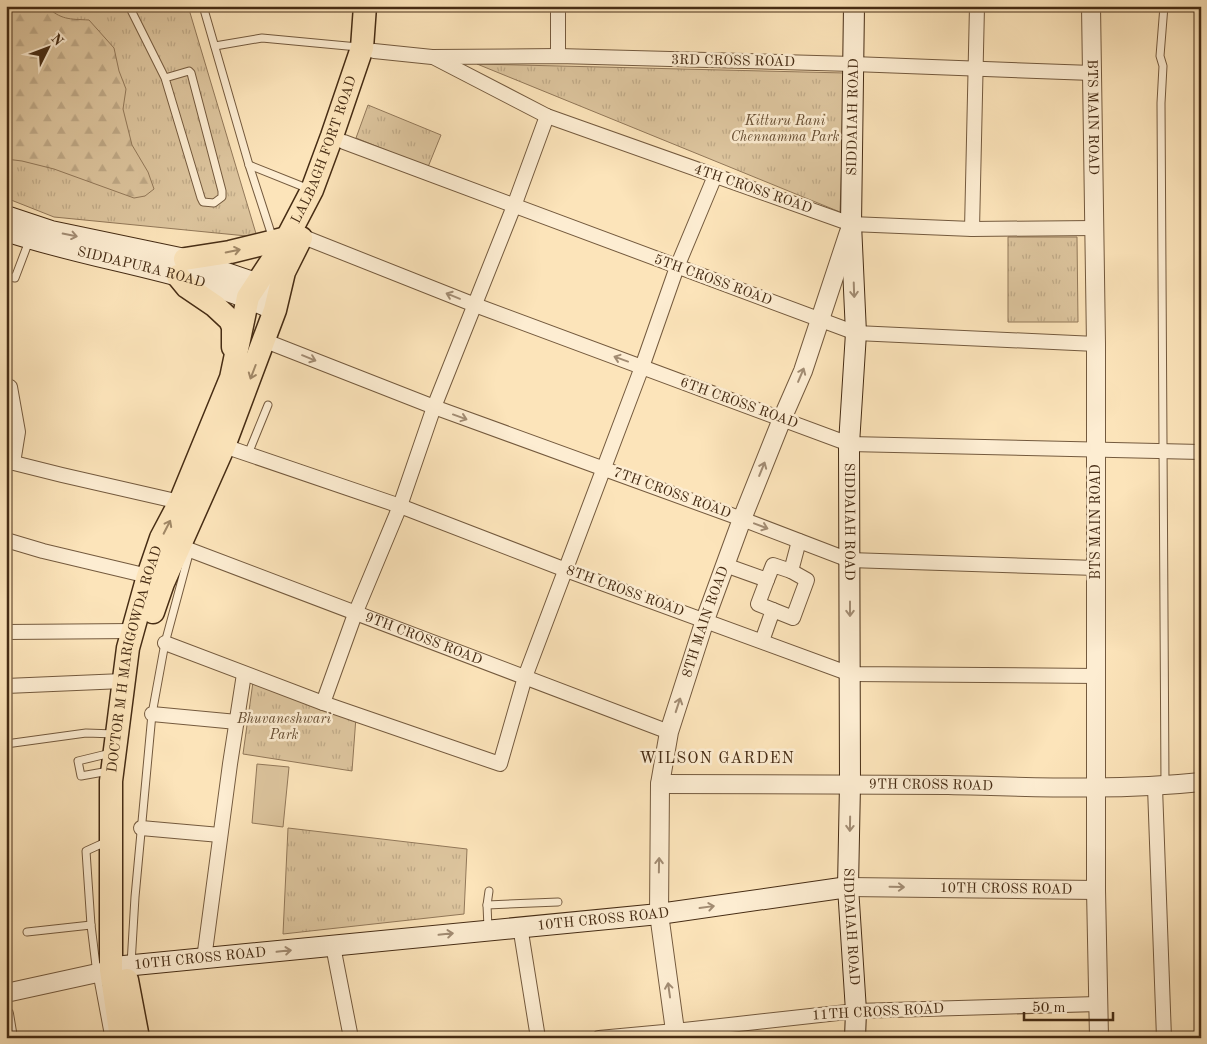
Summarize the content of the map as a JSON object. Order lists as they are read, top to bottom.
{
  "streets": {
    "main road": [
      "SIDDAIAH ROAD",
      "LALBAGH FORT ROAD",
      "SIDDAPURA ROAD",
      "DOCTOR M H MARIGOWDA ROAD",
      "10TH CROSS ROAD"
    ],
    "street": [
      "3RD CROSS ROAD",
      "BTS MAIN ROAD",
      "4TH CROSS ROAD",
      "5TH CROSS ROAD",
      "6TH CROSS ROAD",
      "7TH CROSS ROAD",
      "8TH CROSS ROAD",
      "8TH MAIN ROAD",
      "9TH CROSS ROAD",
      "11TH CROSS ROAD"
    ]
  },
  "crossings": [
    ["3RD CROSS ROAD", "SIDDAIAH ROAD"],
    ["3RD CROSS ROAD", "BTS MAIN ROAD"],
    ["3RD CROSS ROAD", "LALBAGH FORT ROAD"],
    ["3RD CROSS ROAD", "4TH CROSS ROAD"],
    ["SIDDAIAH ROAD", "4TH CROSS ROAD"],
    ["SIDDAIAH ROAD", "5TH CROSS ROAD"],
    ["SIDDAIAH ROAD", "6TH CROSS ROAD"],
    ["SIDDAIAH ROAD", "7TH CROSS ROAD"],
    ["SIDDAIAH ROAD", "8TH CROSS ROAD"],
    ["SIDDAIAH ROAD", "8TH MAIN ROAD"],
    ["SIDDAIAH ROAD", "9TH CROSS ROAD"],
    ["SIDDAIAH ROAD", "10TH CROSS ROAD"],
    ["SIDDAIAH ROAD", "11TH CROSS ROAD"],
    ["BTS MAIN ROAD", "4TH CROSS ROAD"],
    ["BTS MAIN ROAD", "5TH CROSS ROAD"],
    ["BTS MAIN ROAD", "6TH CROSS ROAD"],
    ["BTS MAIN ROAD", "7TH CROSS ROAD"],
    ["BTS MAIN ROAD", "8TH CROSS ROAD"],
    ["BTS MAIN ROAD", "9TH CROSS ROAD"],
    ["BTS MAIN ROAD", "10TH CROSS ROAD"],
    ["BTS MAIN ROAD", "11TH CROSS ROAD"],
    ["LALBAGH FORT ROAD", "5TH CROSS ROAD"],
    ["LALBAGH FORT ROAD", "6TH CROSS ROAD"],
    ["LALBAGH FORT ROAD", "DOCTOR M H MARIGOWDA ROAD"],
    ["4TH CROSS ROAD", "8TH MAIN ROAD"],
    ["5TH CROSS ROAD", "8TH MAIN ROAD"],
    ["6TH CROSS ROAD", "8TH MAIN ROAD"],
    ["7TH CROSS ROAD", "8TH MAIN ROAD"],
    ["7TH CROSS ROAD", "DOCTOR M H MARIGOWDA ROAD"],
    ["8TH CROSS ROAD", "8TH MAIN ROAD"],
    ["8TH CROSS ROAD", "DOCTOR M H MARIGOWDA ROAD"],
    ["8TH MAIN ROAD", "9TH CROSS ROAD"],
    ["8TH MAIN ROAD", "10TH CROSS ROAD"],
    ["8TH MAIN ROAD", "11TH CROSS ROAD"],
    ["9TH CROSS ROAD", "DOCTOR M H MARIGOWDA ROAD"],
    ["DOCTOR M H MARIGOWDA ROAD", "10TH CROSS ROAD"]
  ],
  "one_way": ["6TH CROSS ROAD", "7TH CROSS ROAD", "10TH CROSS ROAD"],
  "districts": ["WILSON GARDEN"],
  "parks": ["Kitturu Rani Chennamma Park", "Bhuvaneshwari Park"],
  "scale_bar": "50 m",
  "north": "top right"
}
